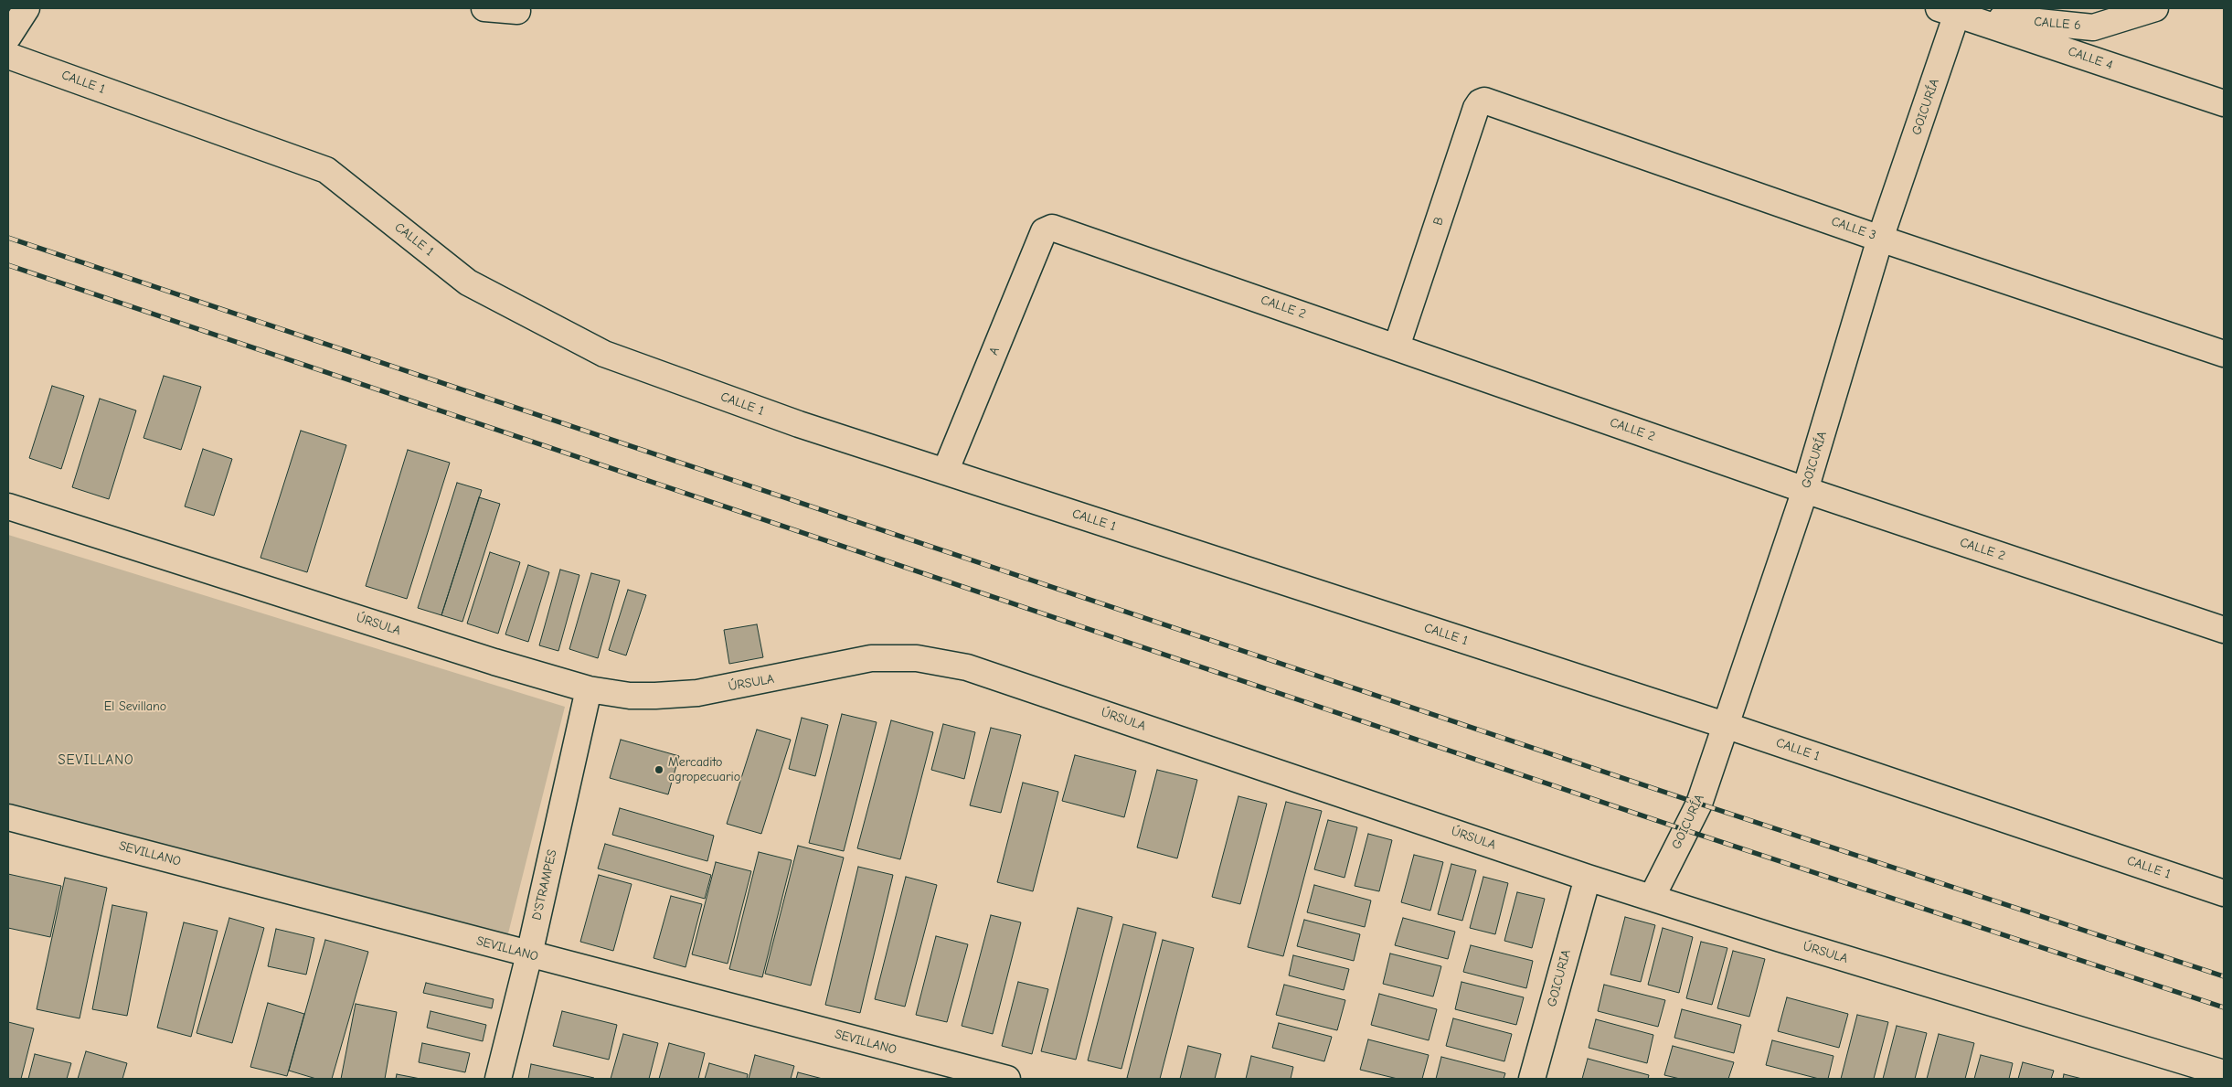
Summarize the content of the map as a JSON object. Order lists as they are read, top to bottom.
{
  "streets": {
    "street": [
      "CALLE 6",
      "CALLE 4",
      "CALLE 1",
      "GOICURÍA",
      "B",
      "CALLE 3",
      "CALLE 2",
      "A",
      "ÚRSULA",
      "SEVILLANO",
      "D'STRAMPES",
      "GOICURIA"
    ]
  },
  "crossings": [
    ["CALLE 6", "CALLE 4"],
    ["CALLE 6", "GOICURÍA"],
    ["CALLE 4", "GOICURÍA"],
    ["CALLE 1", "GOICURÍA"],
    ["CALLE 1", "A"],
    ["GOICURÍA", "CALLE 3"],
    ["GOICURÍA", "CALLE 2"],
    ["GOICURÍA", "ÚRSULA"],
    ["B", "CALLE 3"],
    ["B", "CALLE 2"],
    ["CALLE 2", "A"],
    ["ÚRSULA", "D'STRAMPES"],
    ["ÚRSULA", "GOICURIA"],
    ["SEVILLANO", "D'STRAMPES"]
  ],
  "districts": ["SEVILLANO"],
  "parks": ["El Sevillano"],
  "places": ["Mercadito agropecuario"]
}
